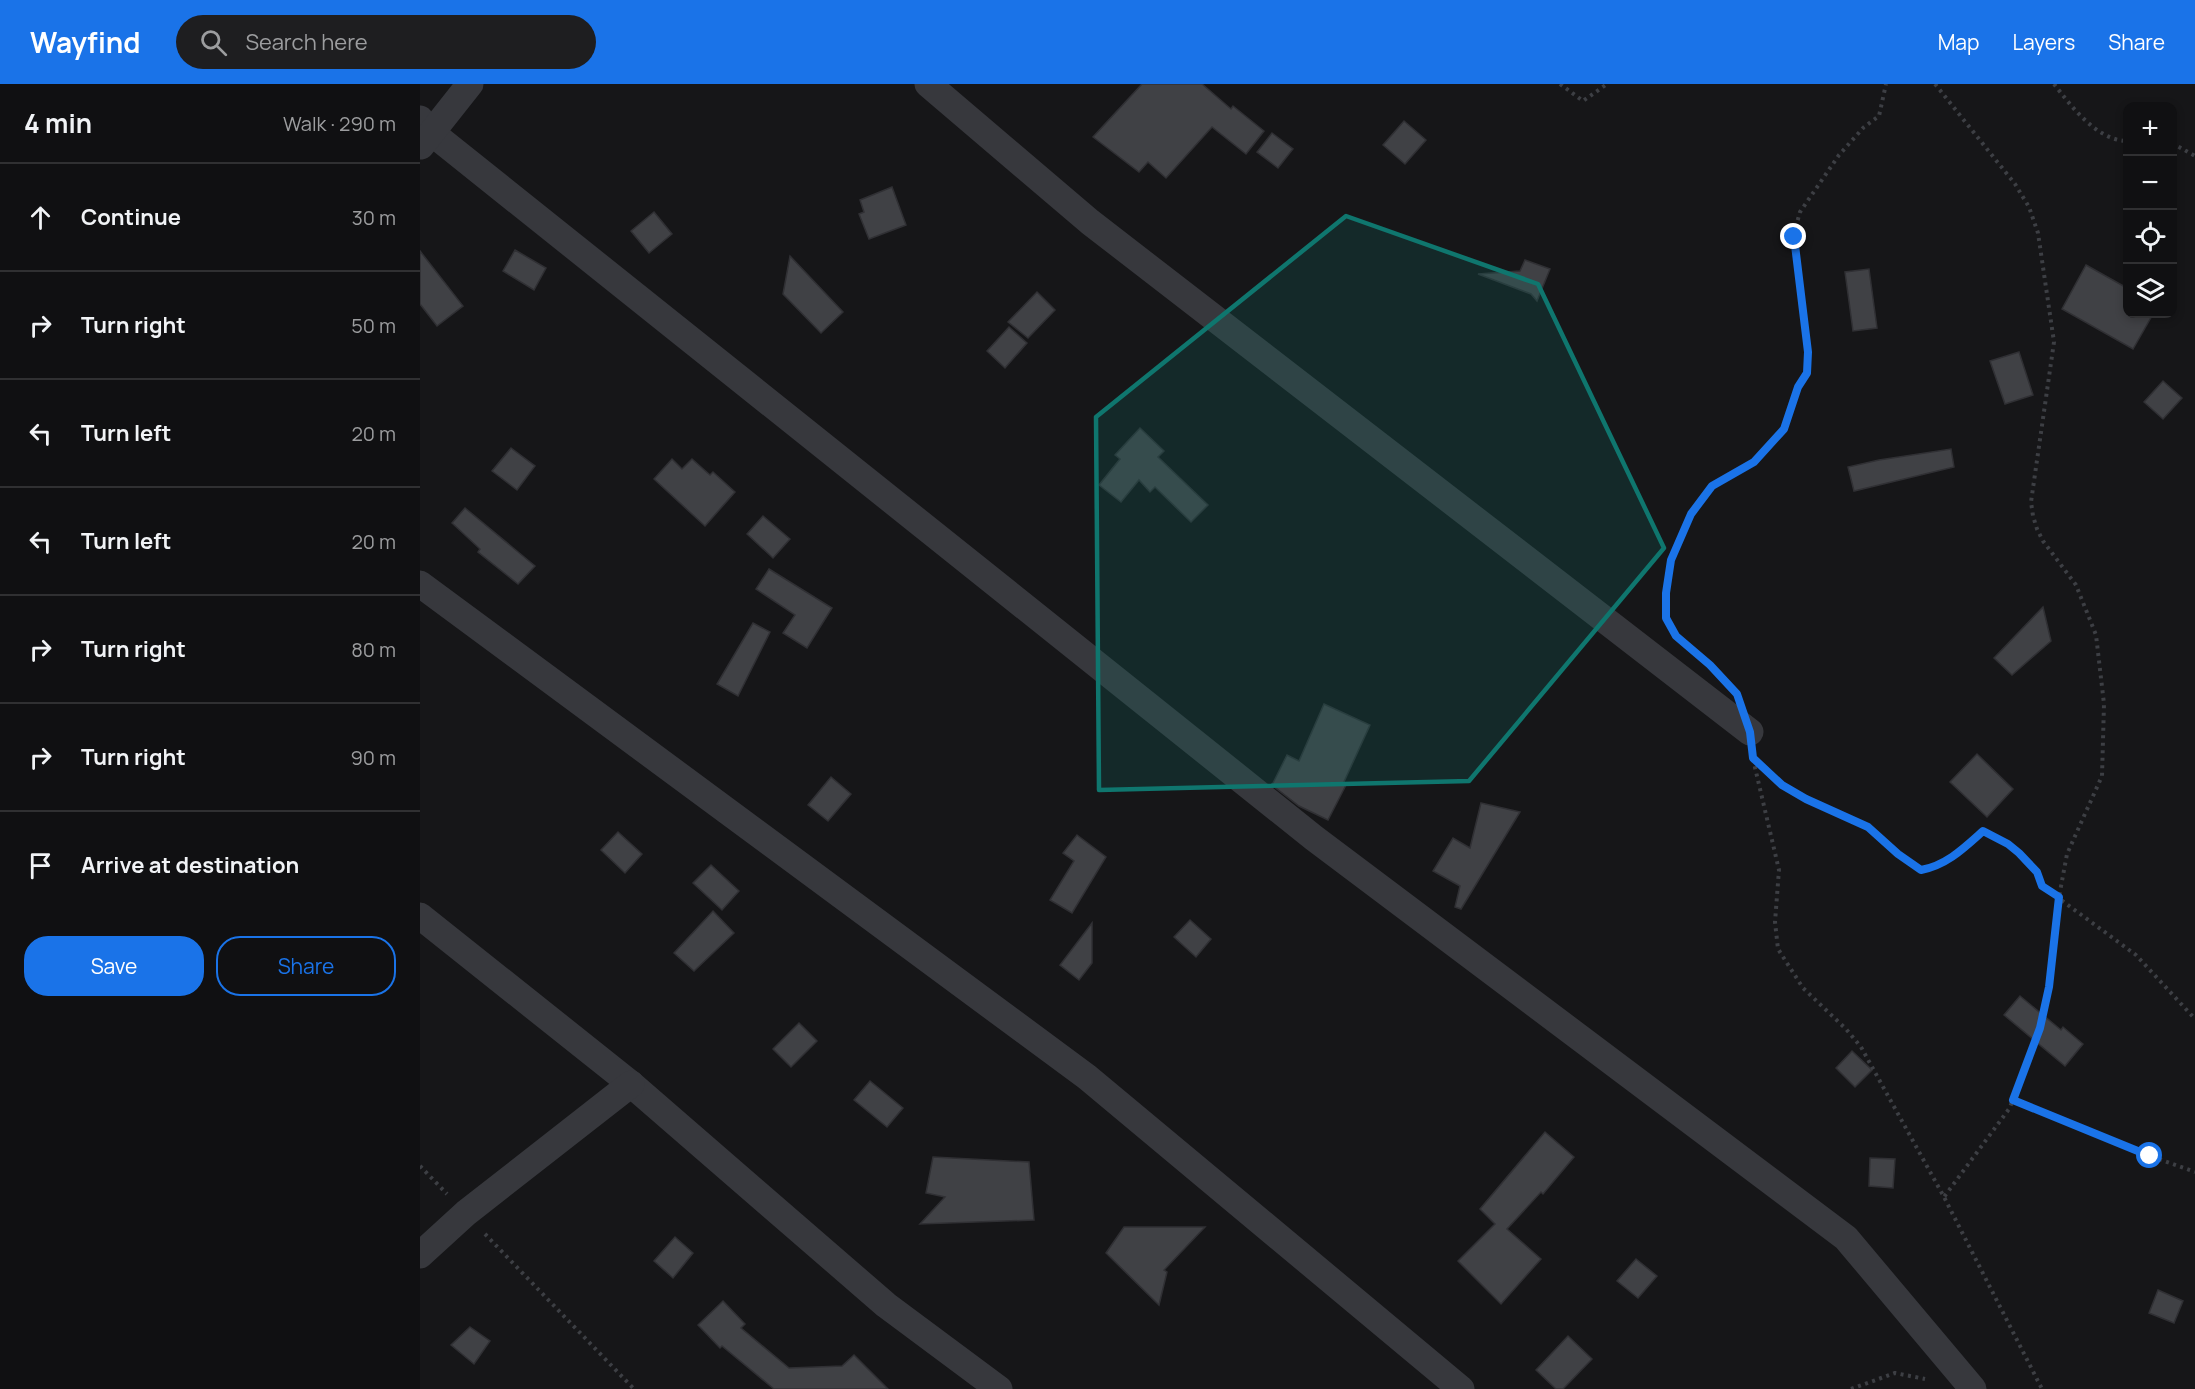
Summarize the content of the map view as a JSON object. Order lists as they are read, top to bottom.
{
  "page": {
    "header": "Wayfind",
    "search": "Search here",
    "nav": ["Map", "Layers", "Share"],
    "heading": ["4 min", "Walk · 290 m"],
    "map_buttons": ["+", "−"],
    "list": [
      ["Continue", "30 m"],
      ["Turn right", "50 m"],
      ["Turn left", "20 m"],
      ["Turn left", "20 m"],
      ["Turn right", "80 m"],
      ["Turn right", "90 m"],
      "Arrive at destination"
    ],
    "buttons": ["Save", "Share"]
  }
}
